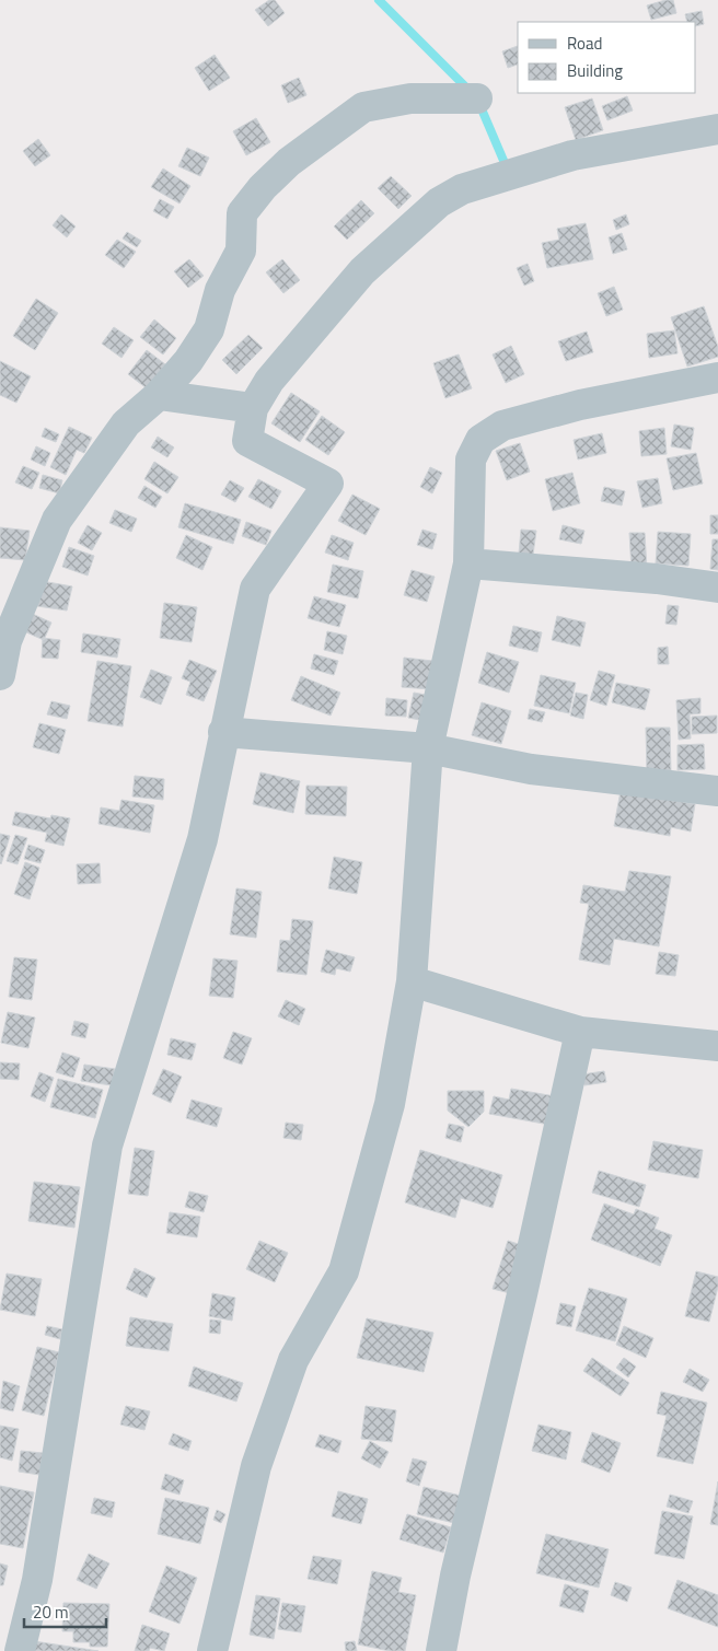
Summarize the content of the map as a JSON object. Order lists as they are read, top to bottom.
{
  "legend": ["Road", "Building"],
  "scale_bar": "20 m"
}
